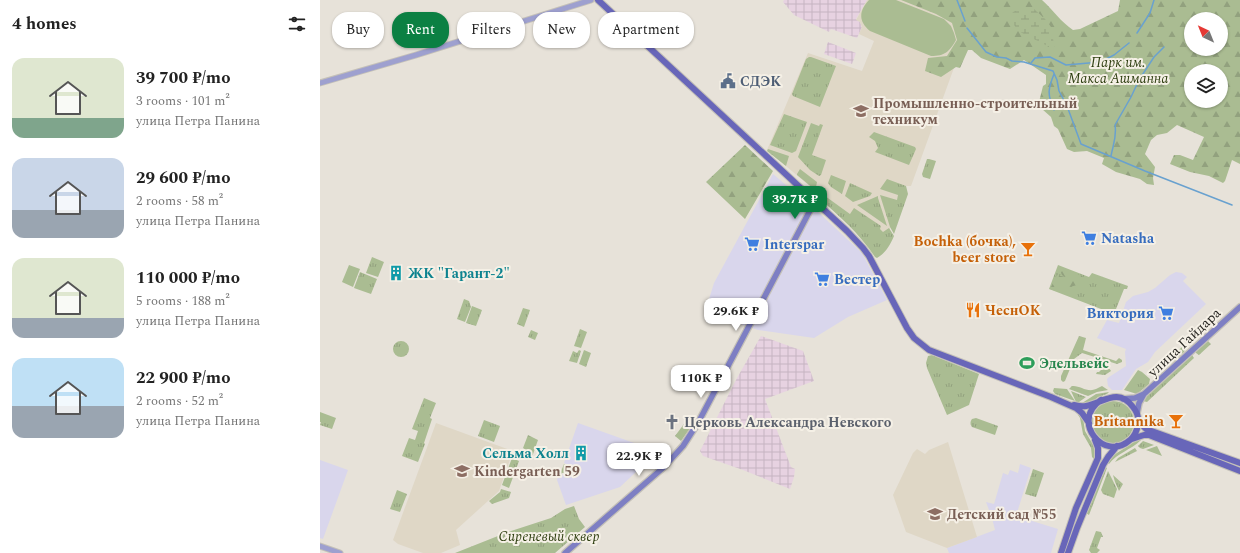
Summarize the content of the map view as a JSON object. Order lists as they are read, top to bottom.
{
  "streets": {
    "main road": ["улица Гайдара"]
  },
  "parks": ["Парк им. Макса Ашманна", "Сиреневый сквер"],
  "places": {
    "public building": ["СДЭК"],
    "school or university": ["Промышленно-строительный техникум", "Kindergarten 59", "Детский сад №55"],
    "supermarket": [
      "Natasha",
      "Interspar",
      "Вестер",
      "Виктория"
    ],
    "bar": ["Bochka (бочка), beer store", "Britannika"],
    "building": ["ЖК \"Гарант-2\"", "Сельма Холл"],
    "restaurant": ["ЧеснОК"],
    "sports": ["Эдельвейс"],
    "church": ["Церковь Александра Невского"]
  },
  "north": "top left",
  "page": {
    "heading": "4 homes",
    "chip": [
      "Buy",
      "Rent",
      "Filters",
      "New",
      "Apartment"
    ],
    "list": [
      {
        "name": "39 700 ₽/mo",
        "note": "3 rooms · 101 m² · улица Петра Панина"
      },
      {
        "name": "29 600 ₽/mo",
        "note": "2 rooms · 58 m² · улица Петра Панина"
      },
      {
        "name": "110 000 ₽/mo",
        "note": "5 rooms · 188 m² · улица Петра Панина"
      },
      {
        "name": "22 900 ₽/mo",
        "note": "2 rooms · 52 m² · улица Петра Панина"
      }
    ],
    "price": [
      "39.7K ₽",
      "29.6K ₽",
      "110K ₽",
      "22.9K ₽"
    ]
  }
}
